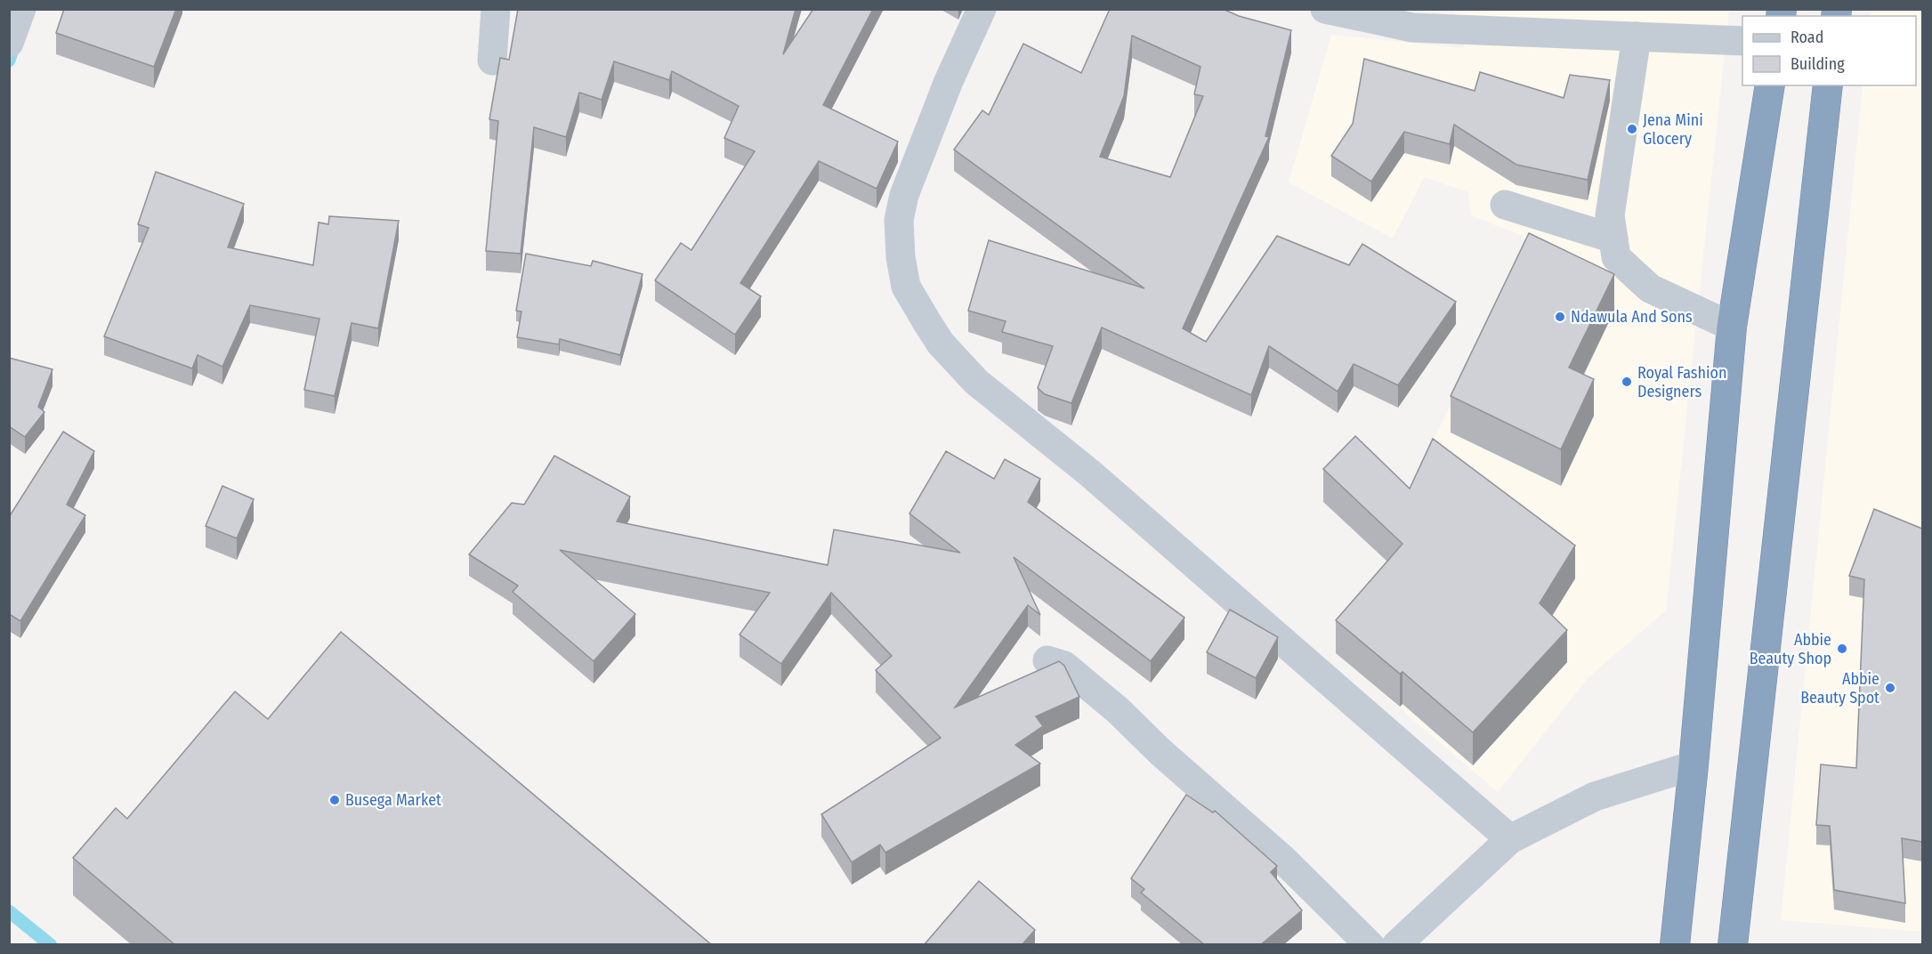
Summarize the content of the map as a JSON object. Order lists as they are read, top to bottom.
{
  "places": [
    "Jena Mini Glocery",
    "Ndawula And Sons",
    "Royal Fashion Designers",
    "Abbie Beauty Shop",
    "Abbie Beauty Spot",
    "Busega Market"
  ],
  "legend": ["Road", "Building"]
}
